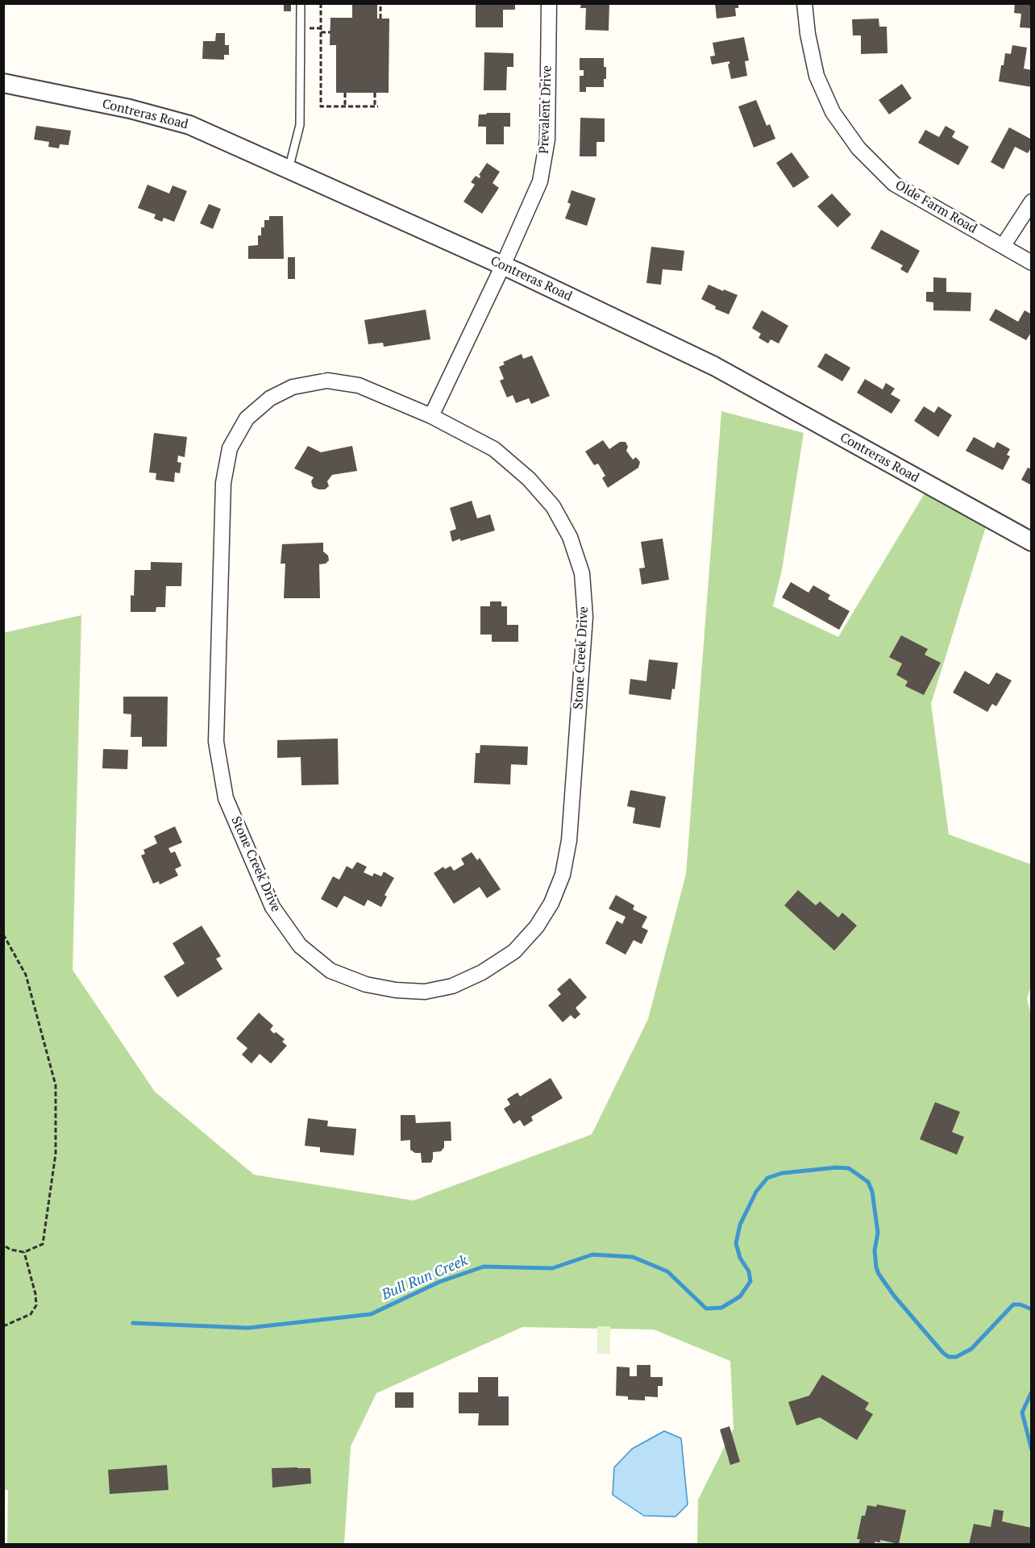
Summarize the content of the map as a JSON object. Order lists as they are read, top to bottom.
{
  "streets": {
    "street": [
      "Prevalent Drive",
      "Contreras Road",
      "Olde Farm Road",
      "Stone Creek Drive"
    ]
  },
  "crossings": [
    ["Prevalent Drive", "Contreras Road"]
  ],
  "water": ["Bull Run Creek"]
}
